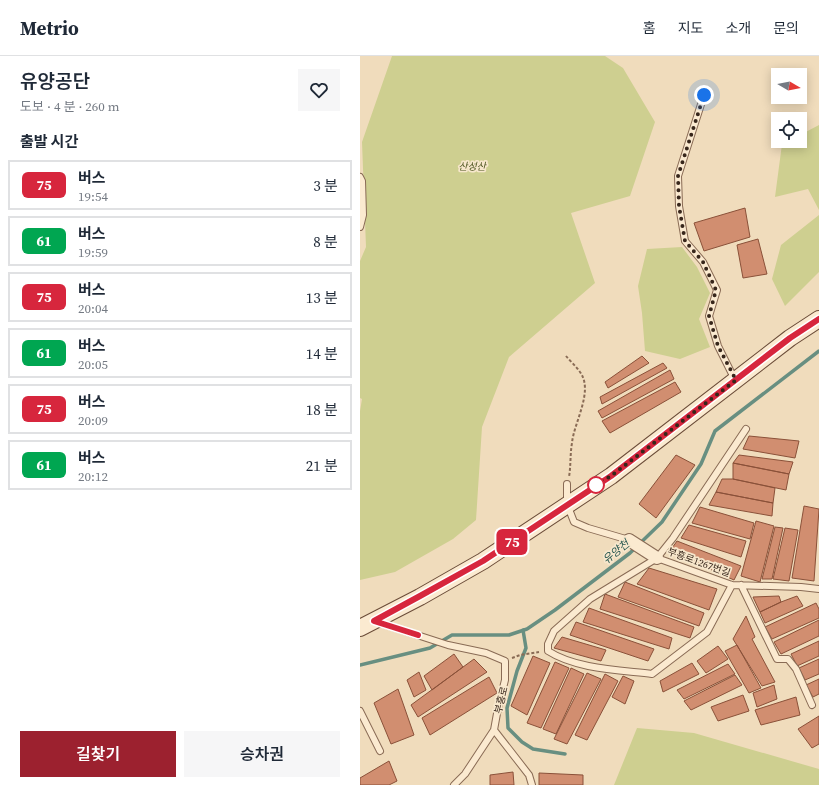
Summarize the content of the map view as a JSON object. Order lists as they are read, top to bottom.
{
  "streets": {
    "lane": ["부흥로1267번길", "부흥로"]
  },
  "water": ["유양천"],
  "parks": ["산성산"],
  "lines": ["bus line 75"],
  "north": "right",
  "page": {
    "header": "Metrio",
    "nav": [
      "홈",
      "지도",
      "소개",
      "문의"
    ],
    "heading": [
      ["유양공단", "도보 · 4 분 · 260 m"],
      "출발 시간"
    ],
    "on_map": "75",
    "list": [
      {
        "mark": "75",
        "name": "버스",
        "note": "19:54",
        "value": "3 분"
      },
      {
        "mark": "61",
        "name": "버스",
        "note": "19:59",
        "value": "8 분"
      },
      {
        "mark": "75",
        "name": "버스",
        "note": "20:04",
        "value": "13 분"
      },
      {
        "mark": "61",
        "name": "버스",
        "note": "20:05",
        "value": "14 분"
      },
      {
        "mark": "75",
        "name": "버스",
        "note": "20:09",
        "value": "18 분"
      },
      {
        "mark": "61",
        "name": "버스",
        "note": "20:12",
        "value": "21 분"
      }
    ],
    "buttons": ["길찾기", "승차권"]
  }
}
